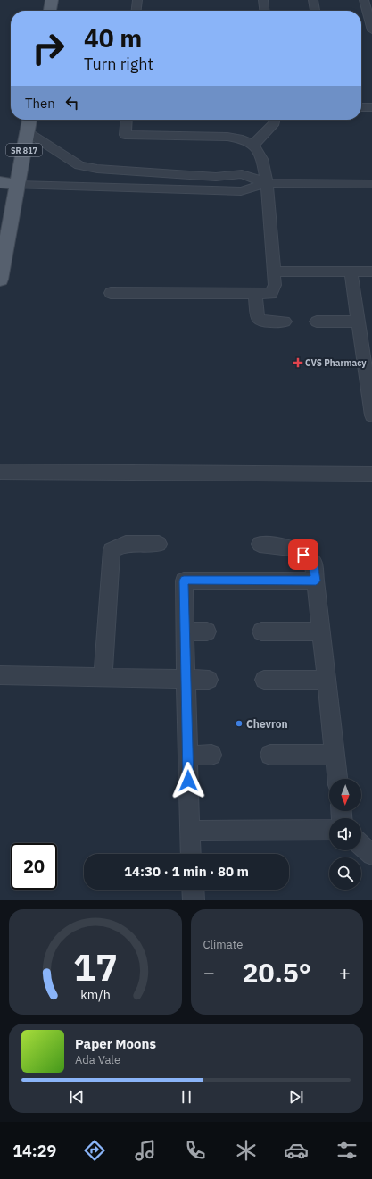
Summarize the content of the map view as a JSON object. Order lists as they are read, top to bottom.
{
  "streets": {
    "main road": ["SR 817"]
  },
  "places": {
    "health": ["CVS Pharmacy"],
    "other": ["Chevron"]
  },
  "north": "bottom",
  "page": {
    "turn": ["40 m", "Turn right"],
    "then": "Then",
    "limit": "20",
    "trip": "14:30 · 1 min · 80 m",
    "tile": "Climate",
    "heat": ["−", "20.5°", "+"],
    "song": ["Paper Moons", "Ada Vale"],
    "tabs": "14:29",
    "gauge": ["17", "km/h"]
  }
}
